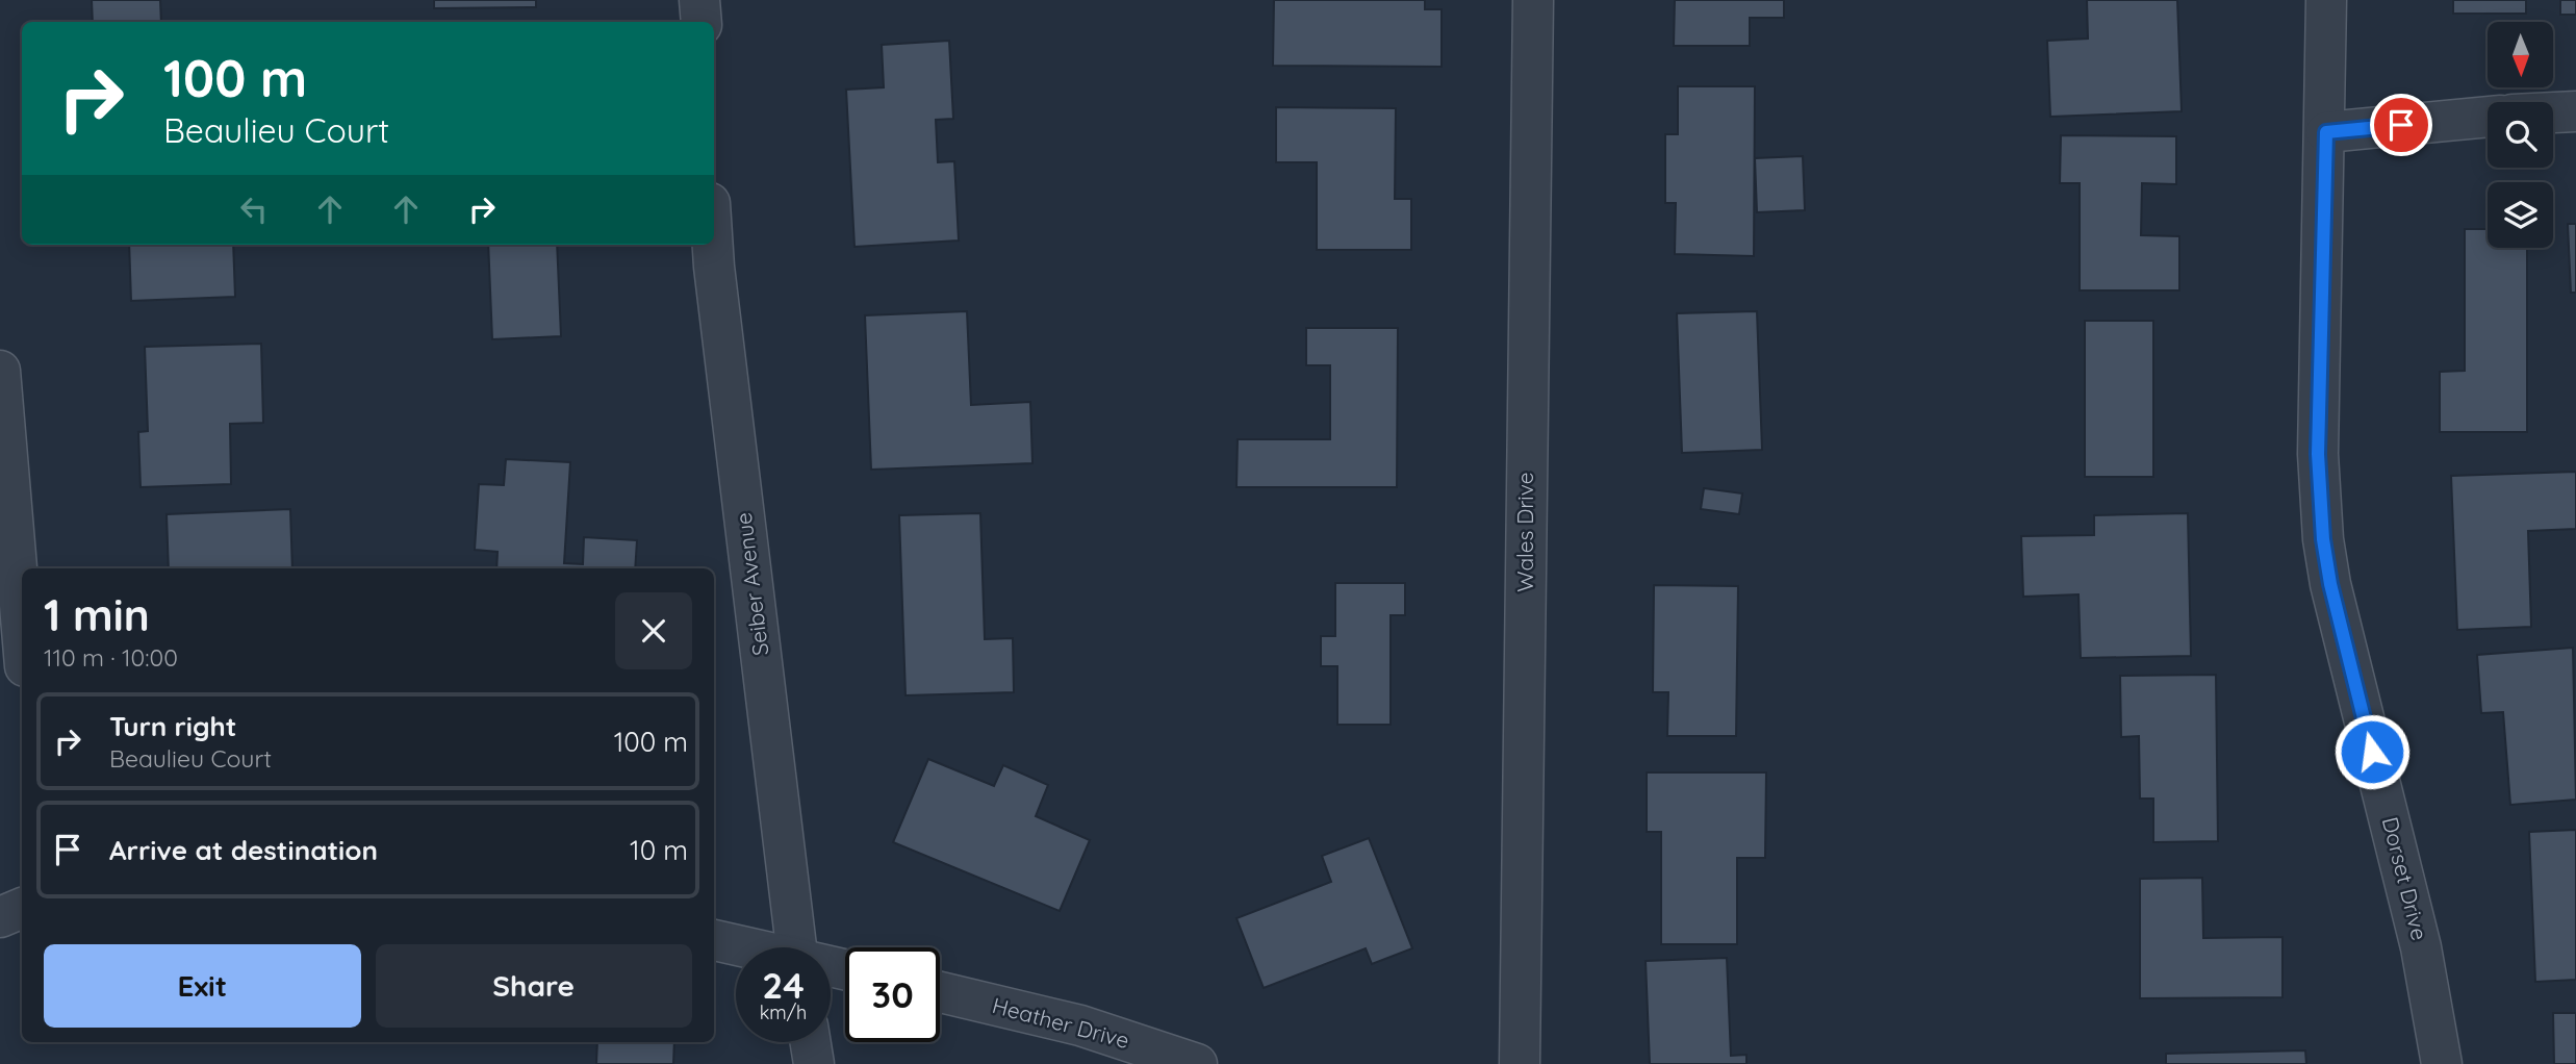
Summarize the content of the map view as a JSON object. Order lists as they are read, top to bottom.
{
  "streets": {
    "street": [
      "Wales Drive",
      "Seiber Avenue",
      "Dorset Drive",
      "Heather Drive"
    ]
  },
  "north": "bottom",
  "page": {
    "turn": ["100 m", "Beaulieu Court"],
    "heading": ["1 min", "110 m · 10:00"],
    "list": [
      {
        "name": "Turn right",
        "note": "Beaulieu Court",
        "value": "100 m"
      },
      {
        "name": "Arrive at destination",
        "value": "10 m"
      }
    ],
    "buttons": ["Exit", "Share"],
    "speed": "24 km/h",
    "limit": "30"
  }
}
